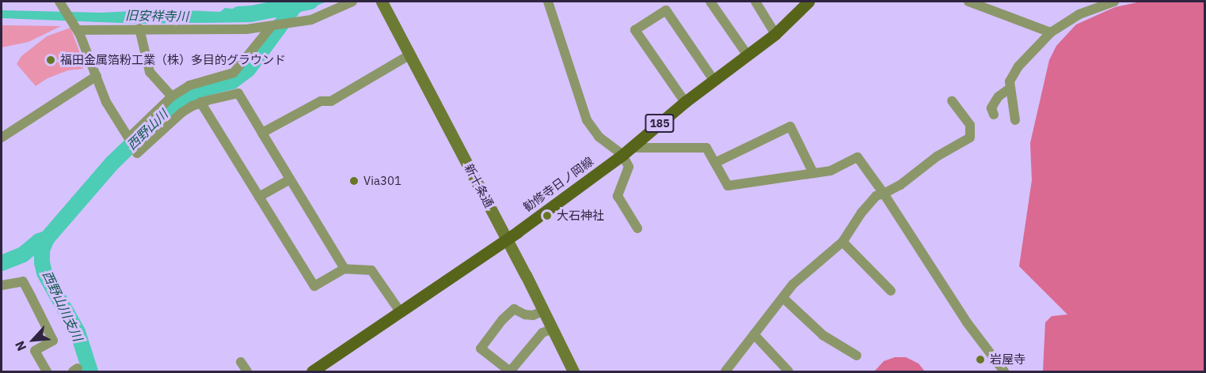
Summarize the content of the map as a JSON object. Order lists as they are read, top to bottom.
{
  "streets": {
    "main road": ["185", "勧修寺日ノ岡線", "新十条通"]
  },
  "crossings": [
    ["勧修寺日ノ岡線", "新十条通"]
  ],
  "water": ["旧安祥寺川", "西野山川", "西野山川支川"],
  "places": [
    "福田金属箔粉工業（株）多目的グラウンド",
    "Via301",
    "大石神社",
    "岩屋寺"
  ],
  "north": "bottom left"
}
